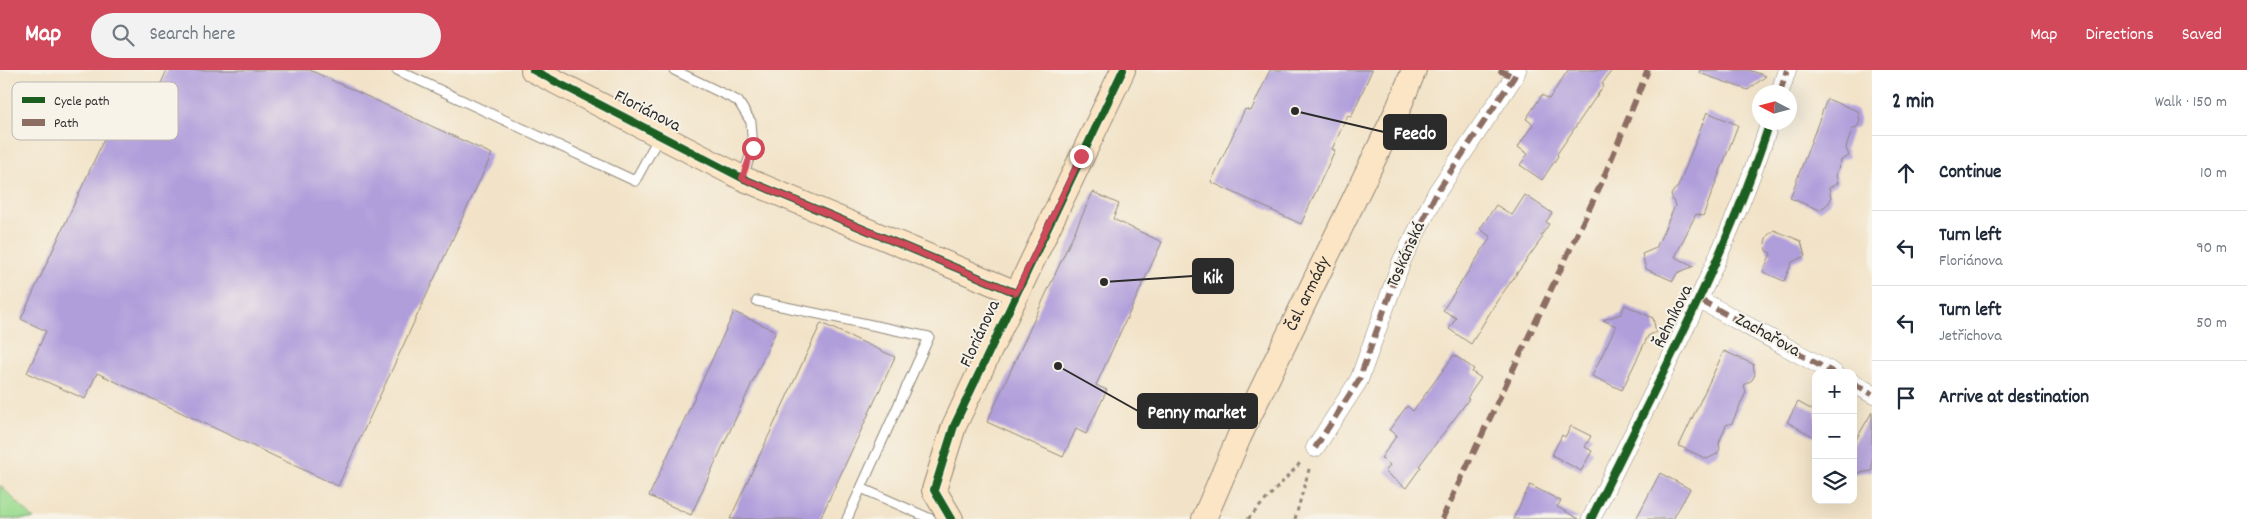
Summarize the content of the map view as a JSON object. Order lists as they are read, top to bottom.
{
  "streets": {
    "street": [
      "Floriánova",
      "Toskánská",
      "Čsl. armády",
      "Řehníkova",
      "Zachařova"
    ]
  },
  "crossings": [
    ["Řehníkova", "Zachařova"]
  ],
  "places": ["Feedo", "Kik", "Penny market"],
  "legend": ["Cycle path", "Path"],
  "north": "left",
  "page": {
    "header": "Map",
    "search": "Search here",
    "nav": ["Map", "Directions", "Saved"],
    "heading": ["2 min", "Walk · 150 m"],
    "list": [
      ["Continue", "10 m"],
      ["Turn left", "Floriánova", "90 m"],
      ["Turn left", "Jetřichova", "50 m"],
      "Arrive at destination"
    ],
    "map_buttons": ["+", "−"]
  }
}
